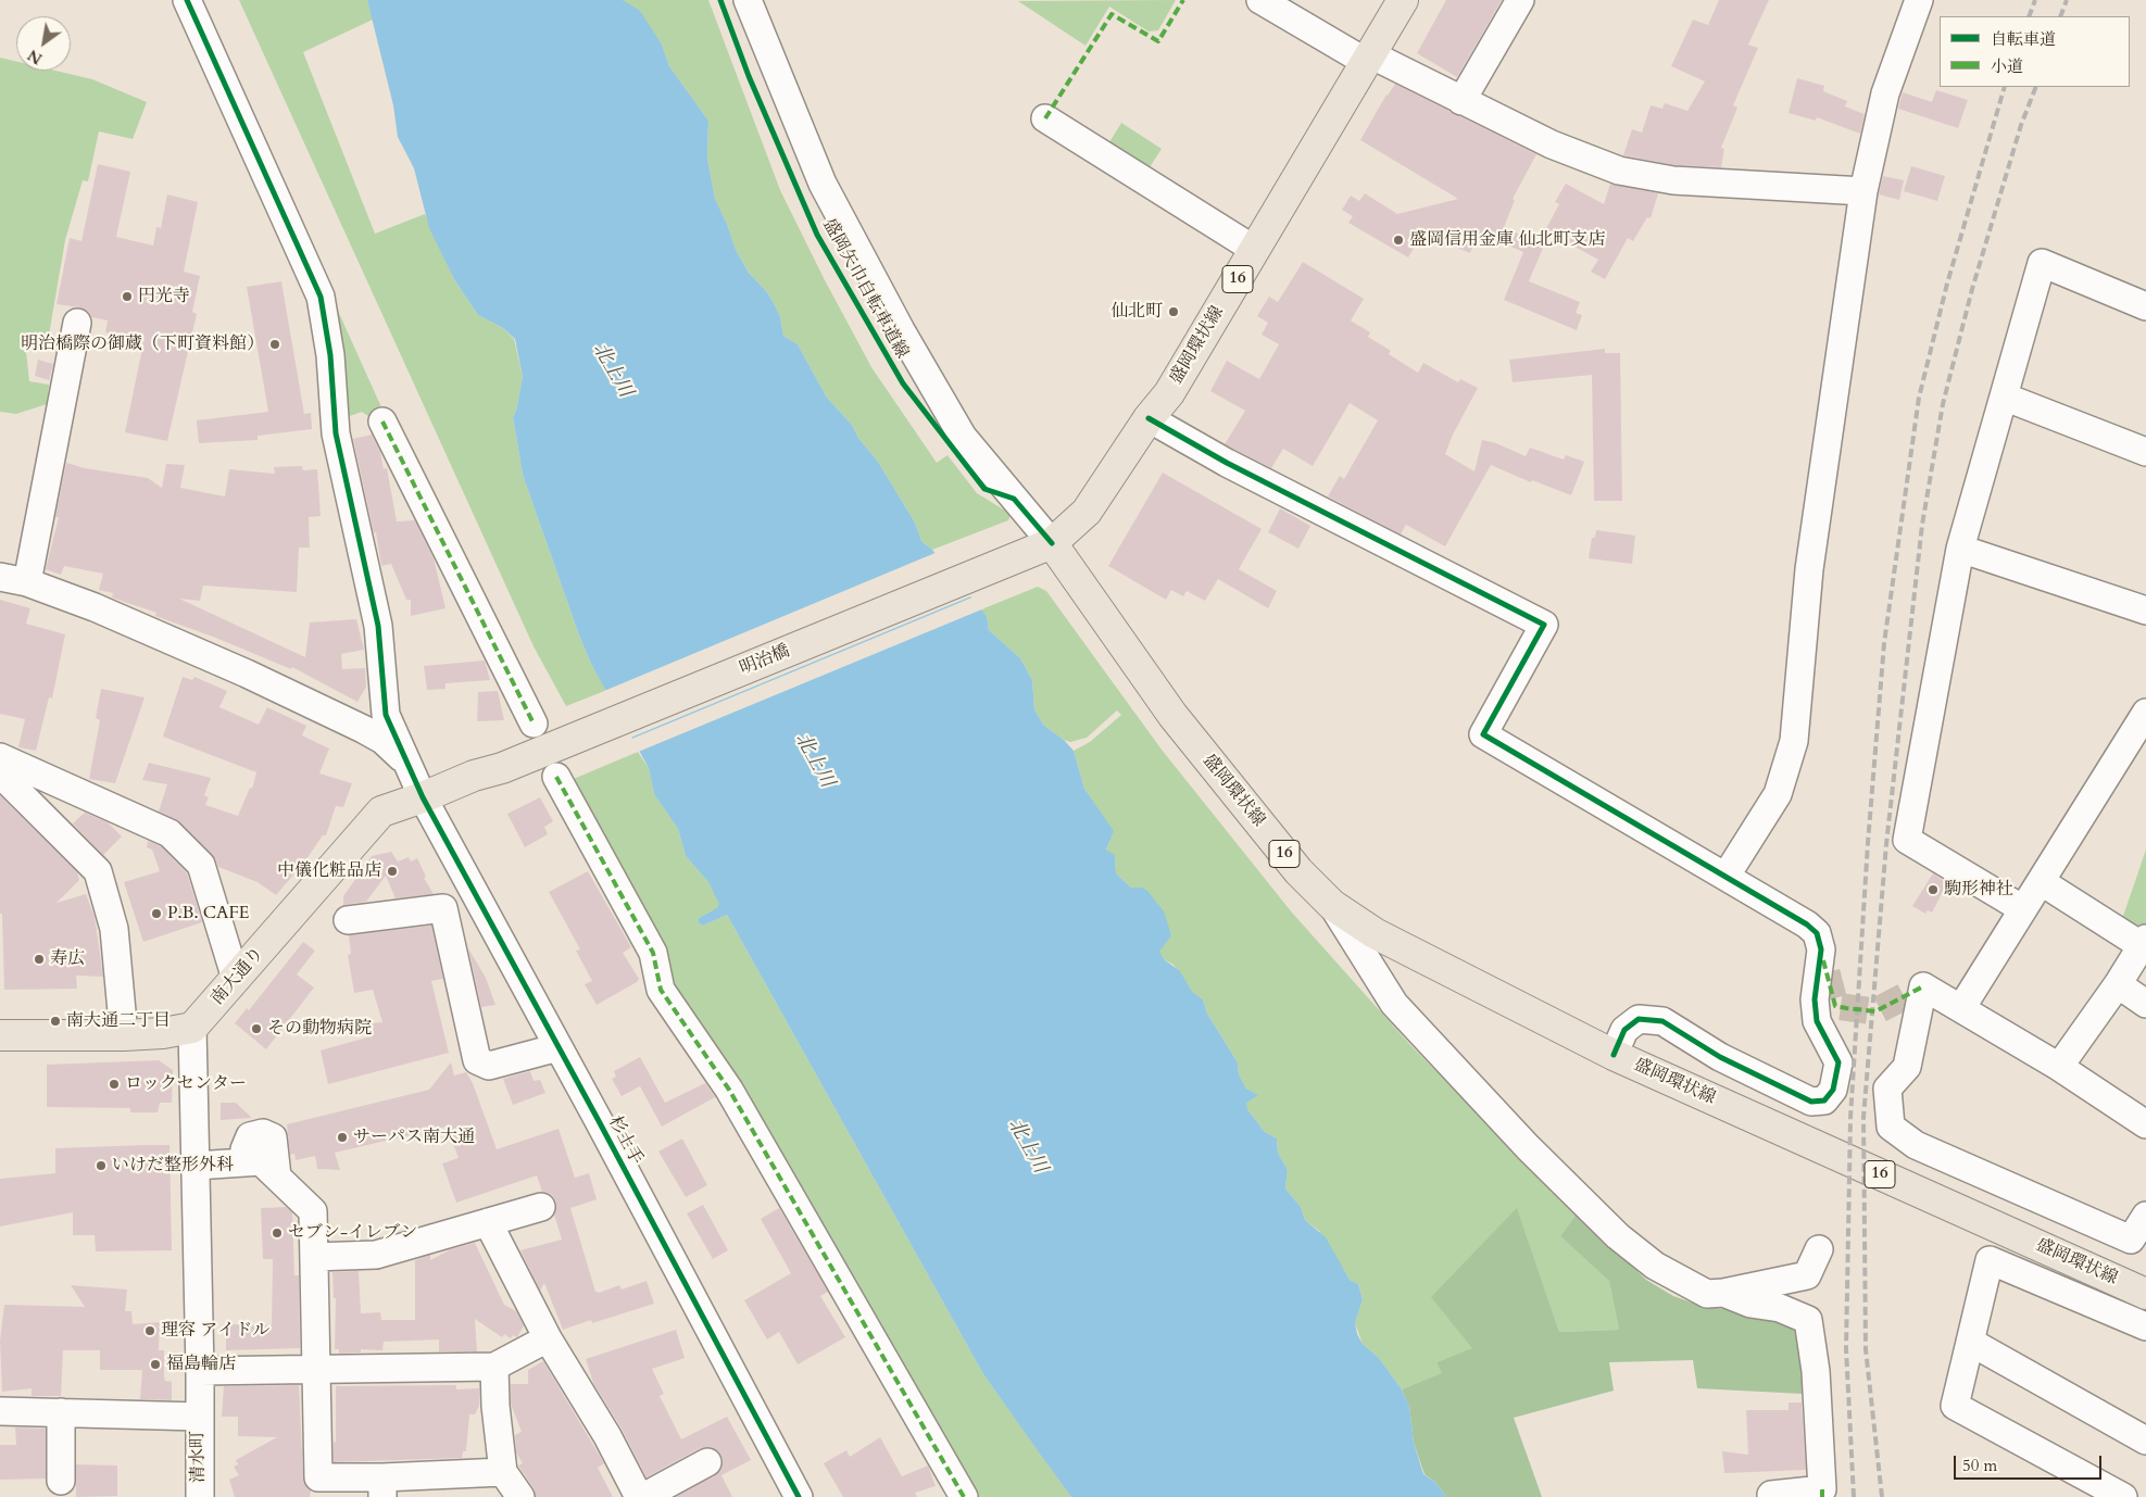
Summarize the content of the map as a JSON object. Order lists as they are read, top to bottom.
{
  "streets": {
    "main road": [
      "16",
      "盛岡環状線",
      "明治橋",
      "南大通り"
    ],
    "street": ["杉土手", "清水町"],
    "cycle path": ["盛岡矢巾自転車道線"]
  },
  "crossings": [
    ["盛岡環状線", "明治橋"],
    ["明治橋", "南大通り"],
    ["明治橋", "杉土手"],
    ["南大通り", "杉土手"],
    ["南大通り", "清水町"]
  ],
  "water": ["北上川"],
  "places": [
    "盛岡信用金庫 仙北町支店",
    "円光寺",
    "仙北町",
    "明治橋際の御蔵（下町資料館）",
    "中儀化粧品店",
    "駒形神社",
    "P.B. CAFE",
    "寿広",
    "南大通二丁目",
    "その動物病院",
    "ロックセンター",
    "サーパス南大通",
    "いけだ整形外科",
    "セブン-イレブン",
    "理容 アイドル",
    "福島輪店"
  ],
  "legend": ["自転車道", "小道"],
  "scale_bar": "50 m",
  "north": "bottom left"
}
